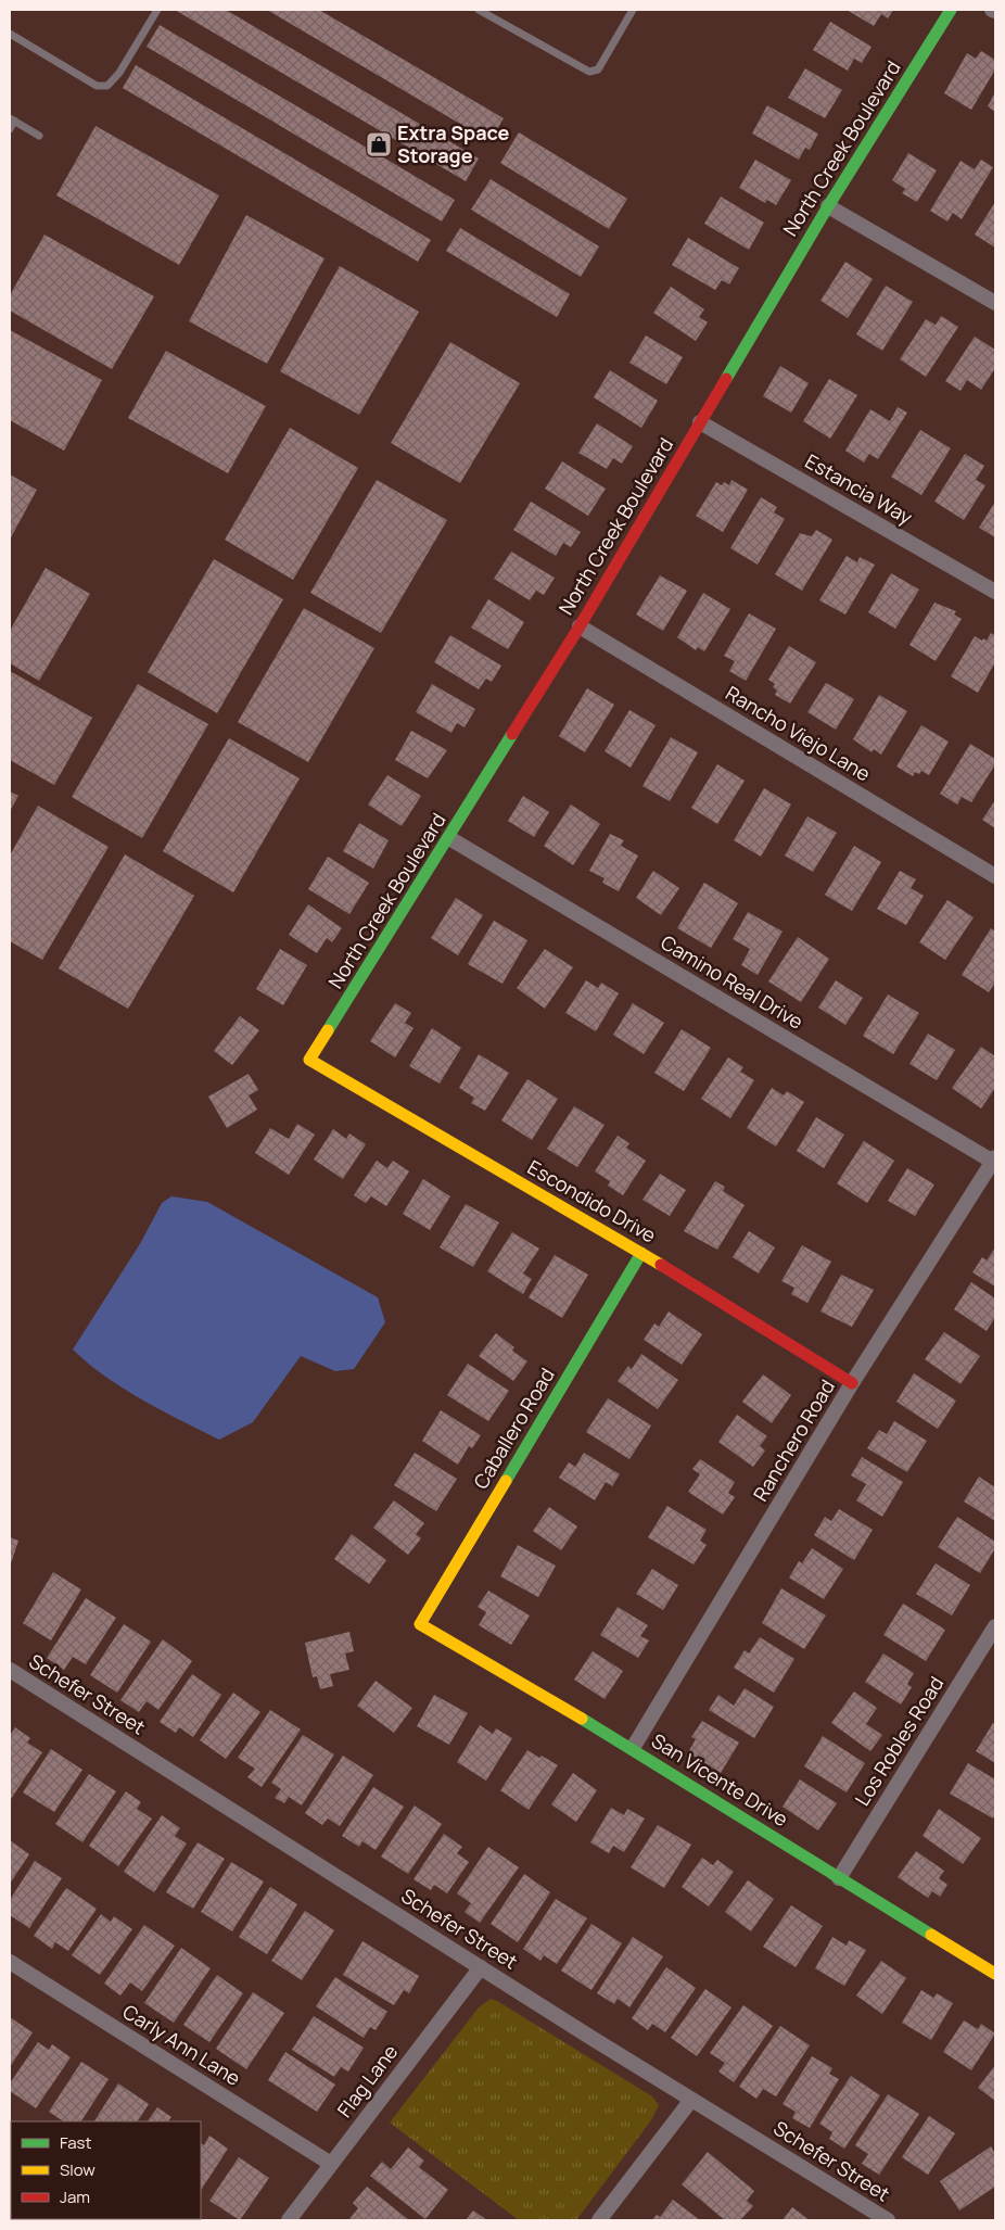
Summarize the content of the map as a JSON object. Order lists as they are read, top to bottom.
{
  "streets": {
    "street": [
      "North Creek Boulevard",
      "Estancia Way",
      "Rancho Viejo Lane",
      "Camino Real Drive",
      "Escondido Drive",
      "Caballero Road",
      "Ranchero Road",
      "Schefer Street",
      "Los Robles Road",
      "San Vicente Drive",
      "Carly Ann Lane",
      "Flag Lane"
    ]
  },
  "crossings": [
    ["North Creek Boulevard", "Estancia Way"],
    ["North Creek Boulevard", "Rancho Viejo Lane"],
    ["North Creek Boulevard", "Camino Real Drive"],
    ["North Creek Boulevard", "Escondido Drive"],
    ["Camino Real Drive", "Ranchero Road"],
    ["Escondido Drive", "Caballero Road"],
    ["Escondido Drive", "Ranchero Road"],
    ["Caballero Road", "San Vicente Drive"],
    ["Ranchero Road", "San Vicente Drive"],
    ["Schefer Street", "Flag Lane"],
    ["Los Robles Road", "San Vicente Drive"],
    ["Carly Ann Lane", "Flag Lane"]
  ],
  "places": {
    "shop": ["Extra Space Storage"]
  },
  "legend": ["Fast", "Slow", "Jam"]
}
